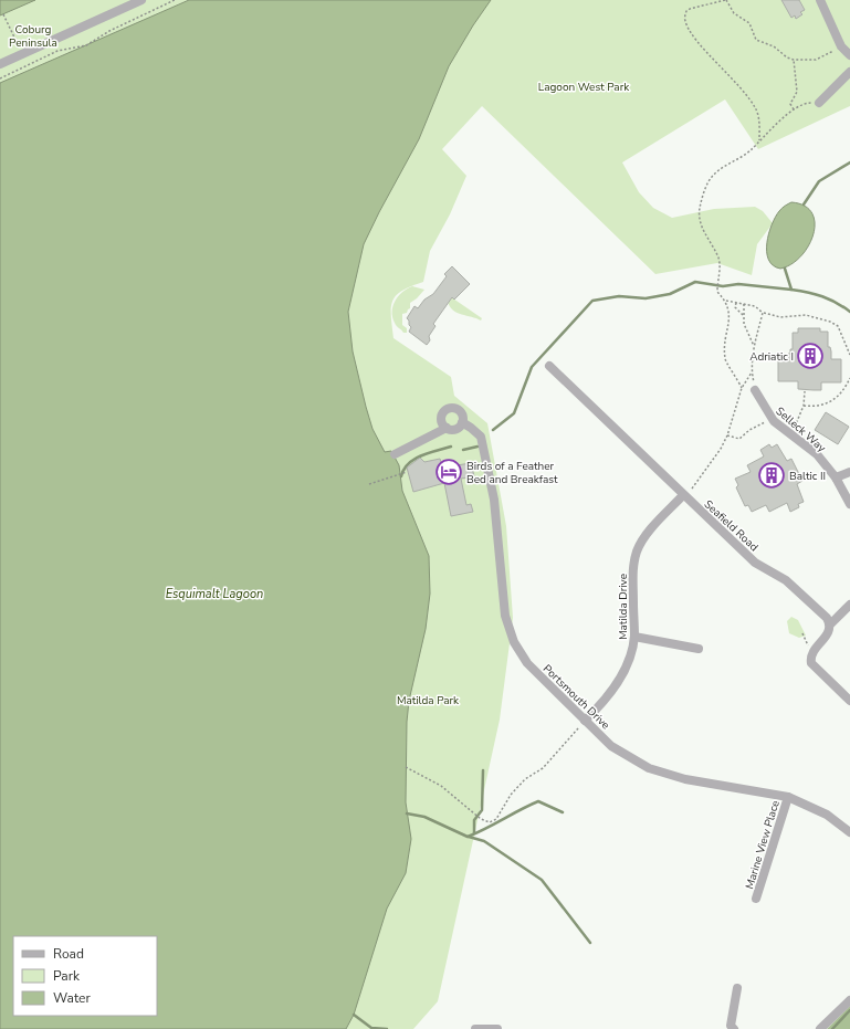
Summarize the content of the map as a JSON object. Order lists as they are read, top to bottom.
{
  "streets": {
    "street": [
      "Selleck Way",
      "Seafield Road",
      "Matilda Drive",
      "Portsmouth Drive",
      "Marine View Place"
    ]
  },
  "crossings": [
    ["Seafield Road", "Matilda Drive"],
    ["Matilda Drive", "Portsmouth Drive"],
    ["Portsmouth Drive", "Marine View Place"]
  ],
  "water": ["Esquimalt Lagoon"],
  "parks": ["Coburg Peninsula", "Lagoon West Park", "Matilda Park"],
  "places": {
    "building": ["Adriatic I", "Baltic II"],
    "hotel": ["Birds of a Feather Bed and Breakfast"]
  },
  "legend": ["Road", "Park", "Water"]
}
